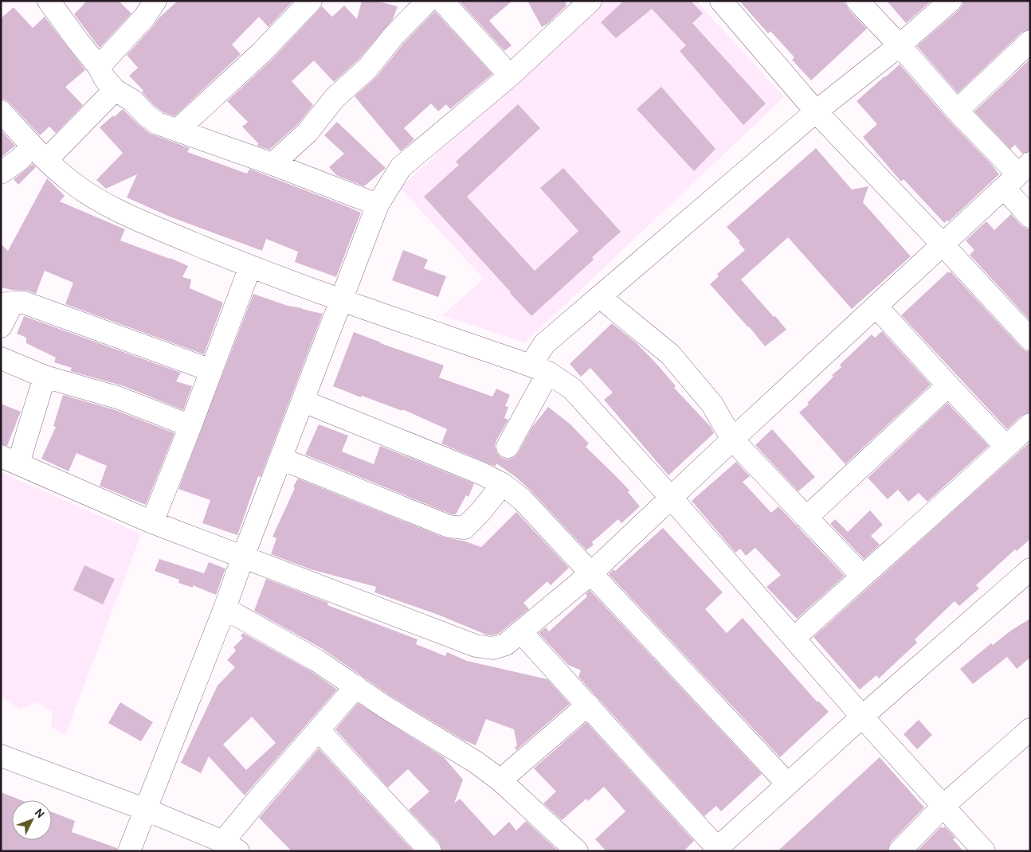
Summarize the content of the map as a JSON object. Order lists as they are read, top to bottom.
{
  "north": "top right"
}
